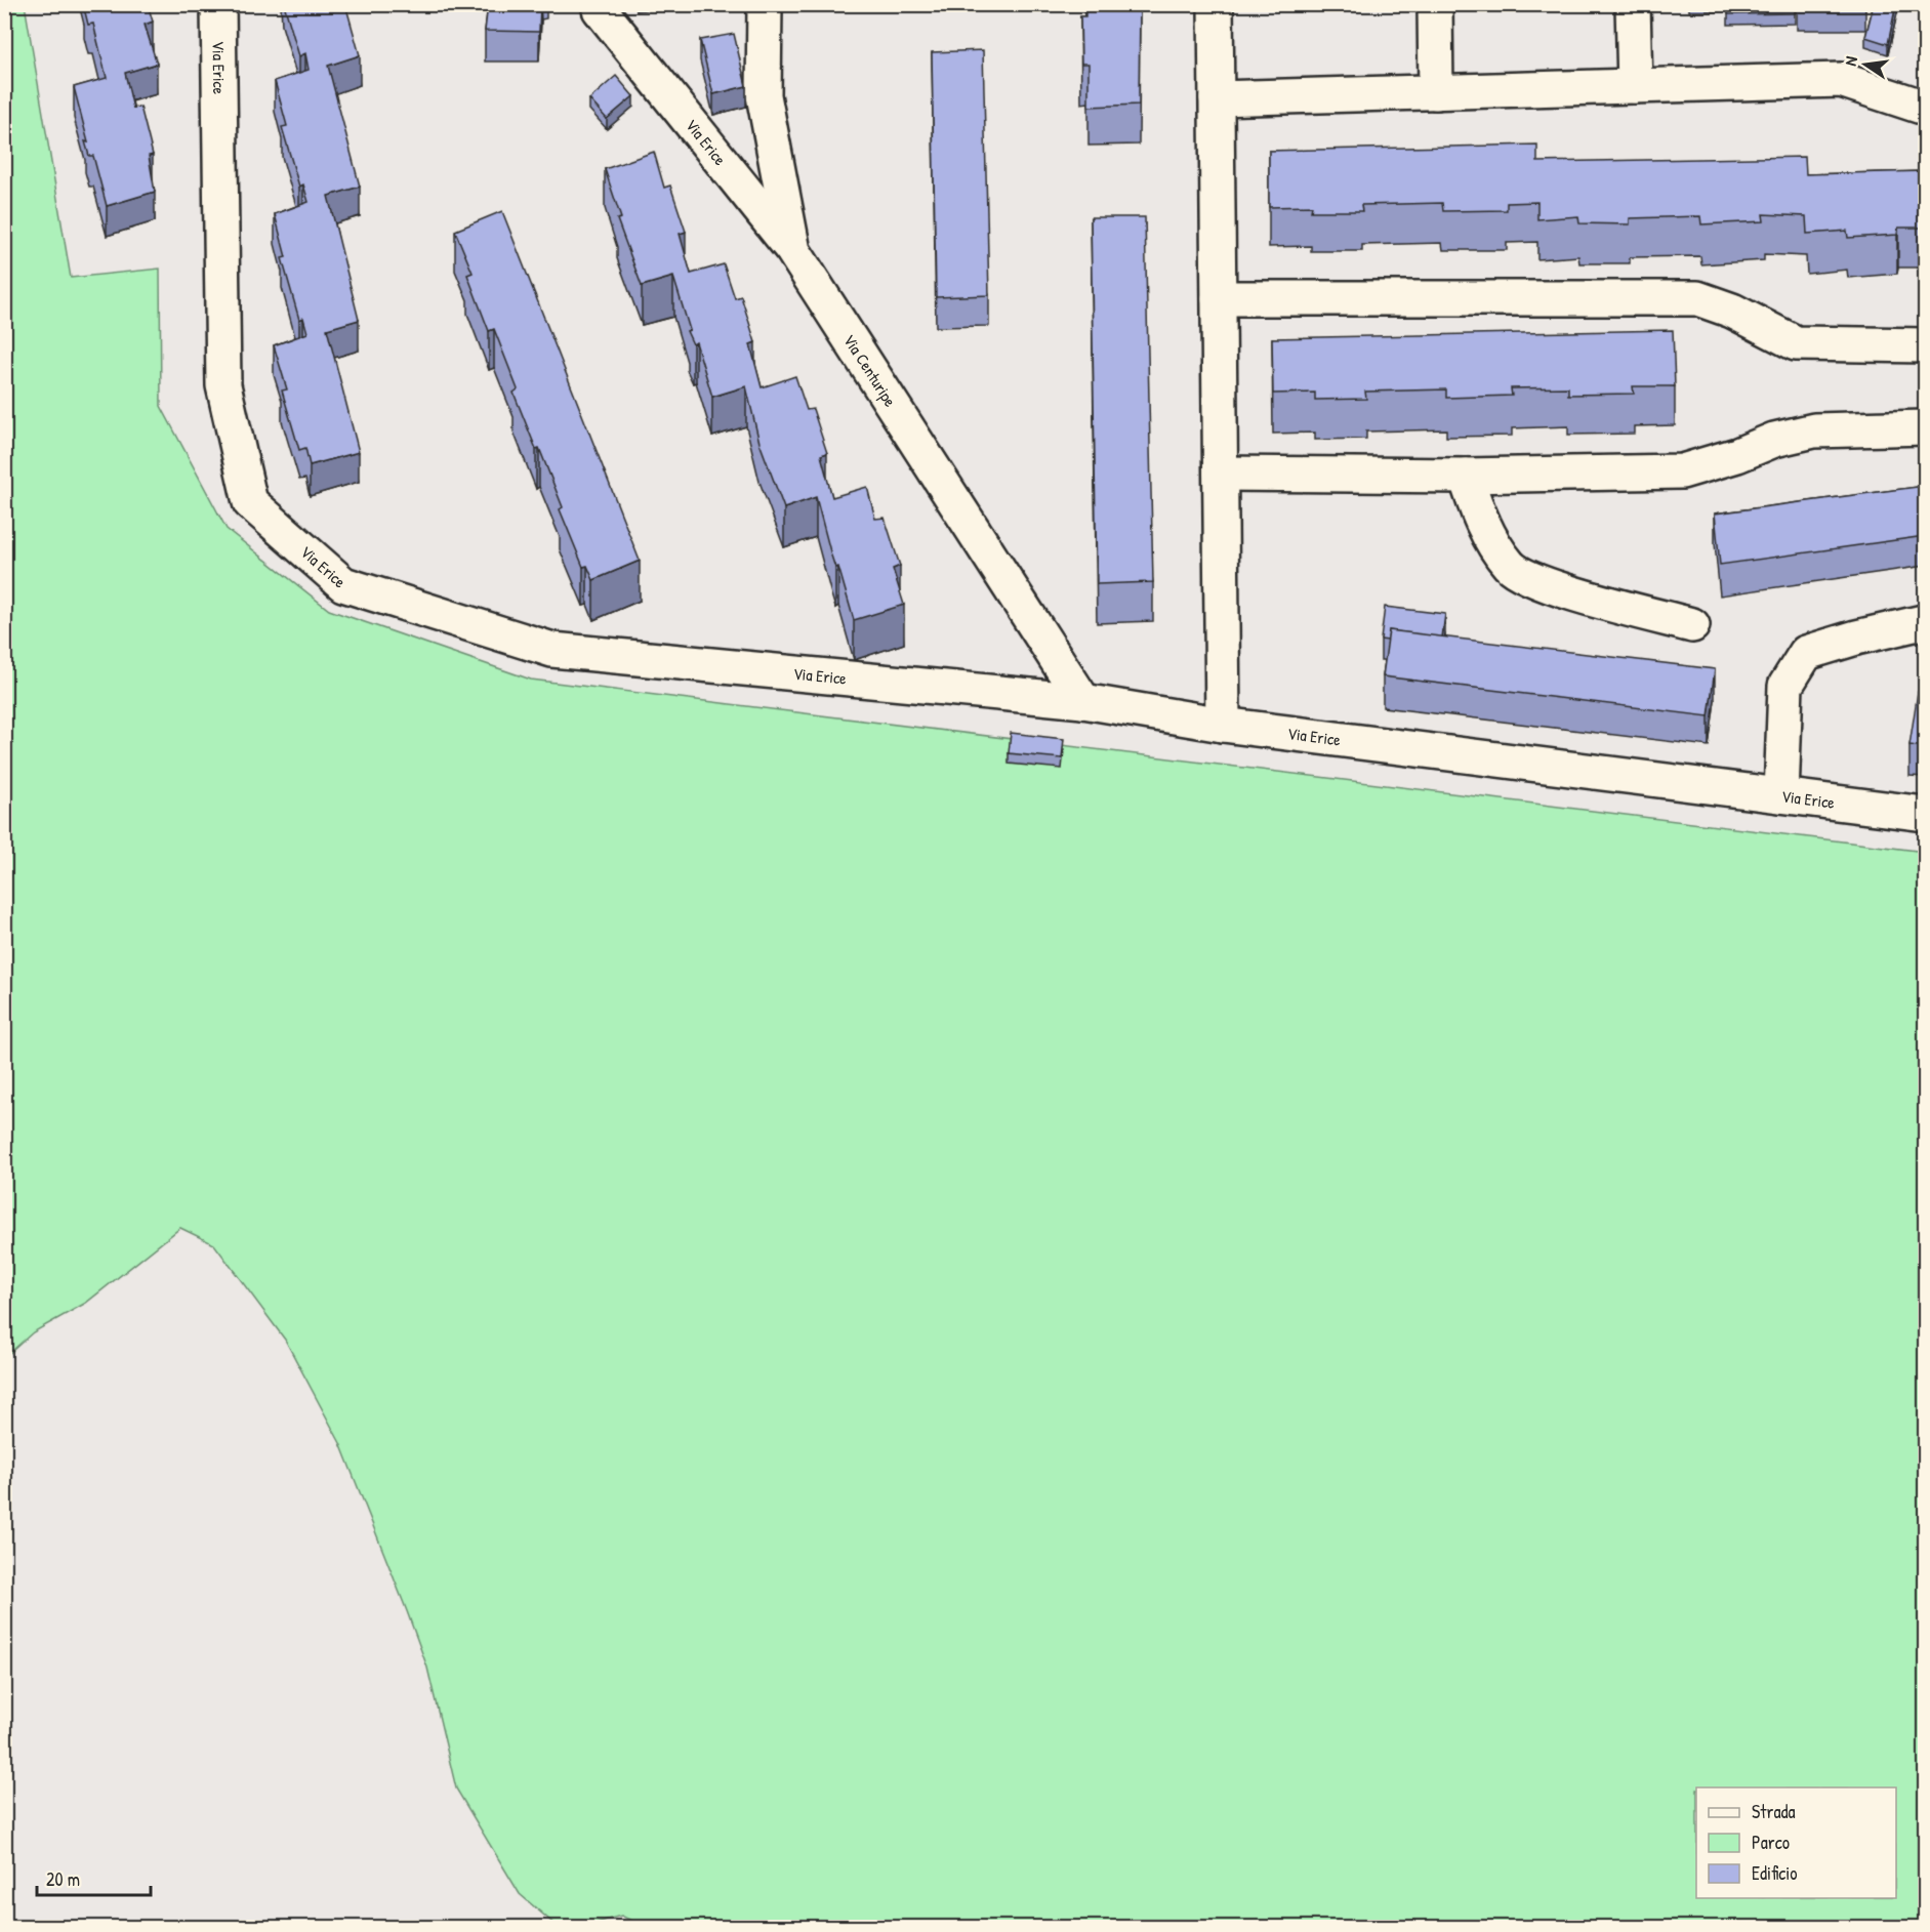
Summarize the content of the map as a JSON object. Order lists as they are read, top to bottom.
{
  "streets": {
    "street": ["Via Erice", "Via Centuripe"]
  },
  "crossings": [
    ["Via Erice", "Via Centuripe"]
  ],
  "legend": ["Strada", "Parco", "Edificio"],
  "scale_bar": "20 m",
  "north": "left"
}
